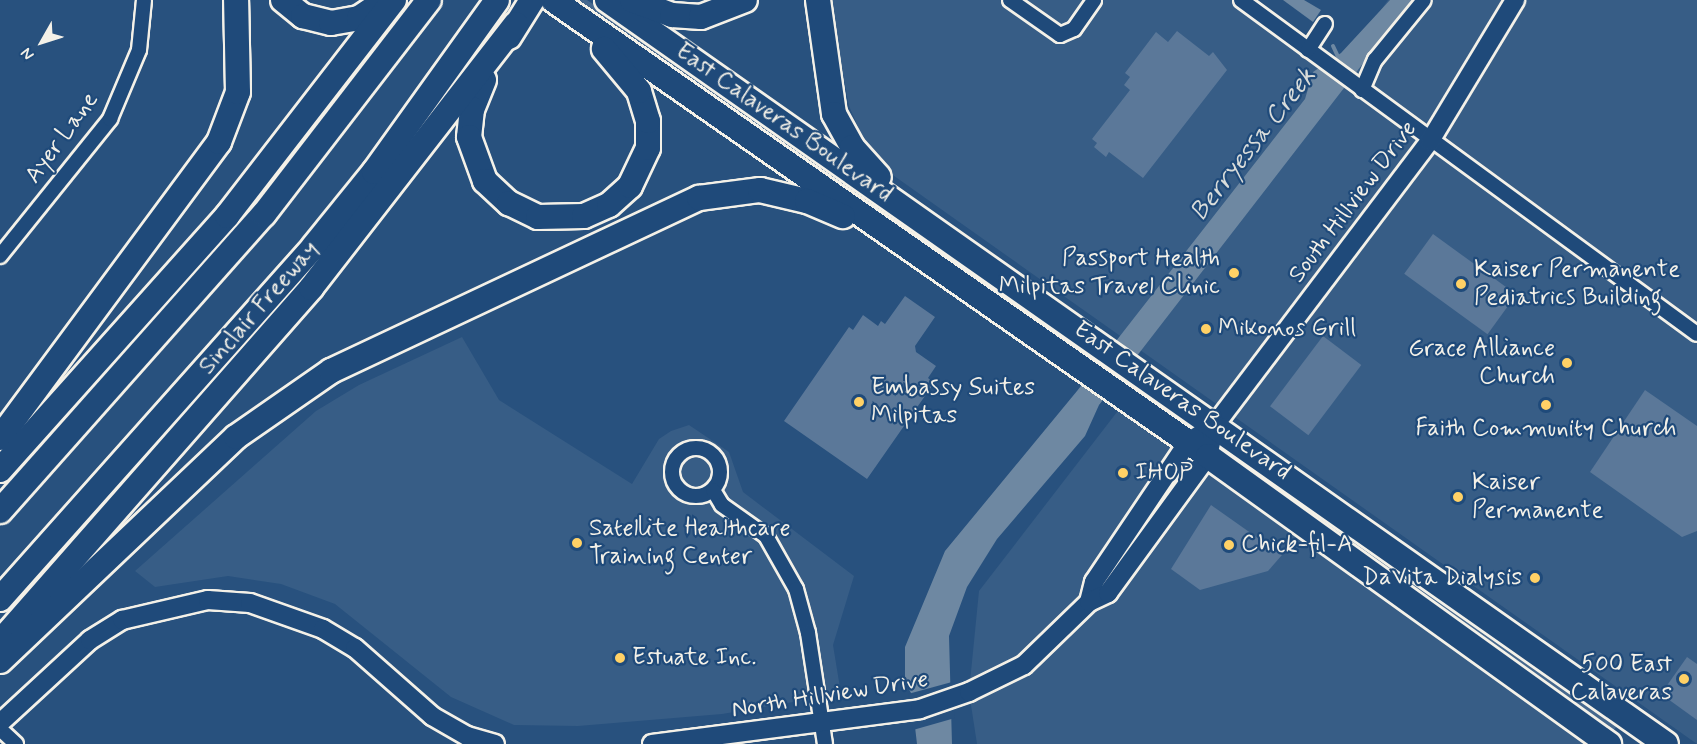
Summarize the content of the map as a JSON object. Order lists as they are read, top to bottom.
{
  "streets": {
    "highway": ["East Calaveras Boulevard", "Sinclair Freeway"],
    "street": ["Ayer Lane", "South Hillview Drive", "North Hillview Drive"]
  },
  "crossings": [
    ["East Calaveras Boulevard", "South Hillview Drive"],
    ["East Calaveras Boulevard", "North Hillview Drive"],
    ["South Hillview Drive", "North Hillview Drive"]
  ],
  "water": ["Berryessa Creek"],
  "places": [
    "Passport Health Milpitas Travel Clinic",
    "Kaiser Permanente Pediatrics Building",
    "Mikonos Grill",
    "Grace Alliance Church",
    "Embassy Suites Milpitas",
    "Faith Community Church",
    "IHOP",
    "Kaiser Permanente",
    "Satellite Healthcare Training Center",
    "Chick-fil-A",
    "DaVita Dialysis",
    "Estuate Inc.",
    "500 East Calaveras"
  ],
  "north": "bottom left"
}
